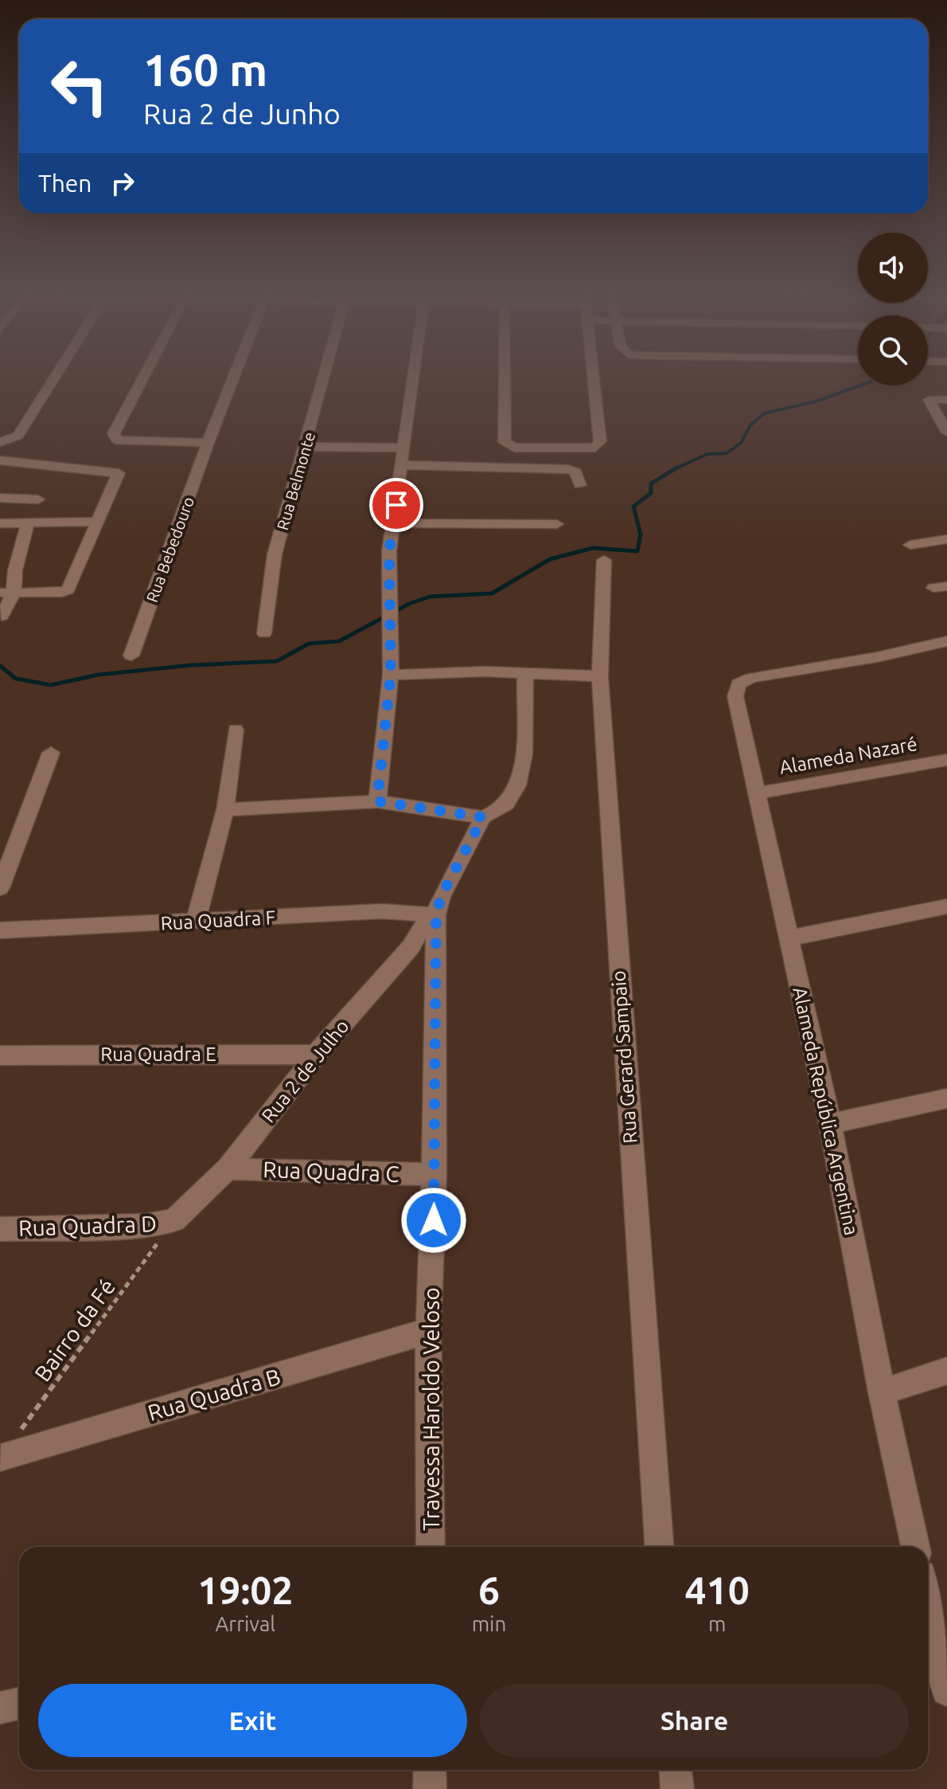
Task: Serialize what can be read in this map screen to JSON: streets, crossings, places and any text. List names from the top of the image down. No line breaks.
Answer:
{"streets":{"street":["Rua Belmonte","Rua Bebedouro","Alameda Nazaré","Rua Quadra F","Rua Quadra E","Rua Gerard Sampaio","Rua 2 de Julho","Alameda República Argentina","Rua Quadra C","Rua Quadra D","Rua Quadra B","Travessa Haroldo Veloso"],"path":["Bairro da Fé"]},"crossings":[["Alameda Nazaré","Alameda República Argentina"],["Rua Quadra F","Rua 2 de Julho"],["Rua Quadra F","Travessa Haroldo Veloso"],["Rua Quadra E","Rua 2 de Julho"],["Rua 2 de Julho","Rua Quadra C"],["Rua 2 de Julho","Rua Quadra D"],["Rua 2 de Julho","Bairro da Fé"],["Rua 2 de Julho","Travessa Haroldo Veloso"],["Rua Quadra C","Travessa Haroldo Veloso"],["Rua Quadra D","Bairro da Fé"],["Bairro da Fé","Rua Quadra B"],["Rua Quadra B","Travessa Haroldo Veloso"]],"page":{"turn":["160 m","Rua 2 de Junho"],"then":"Then","eta":["19:02","Arrival","6","min","410","m"],"buttons":["Exit","Share"]}}
